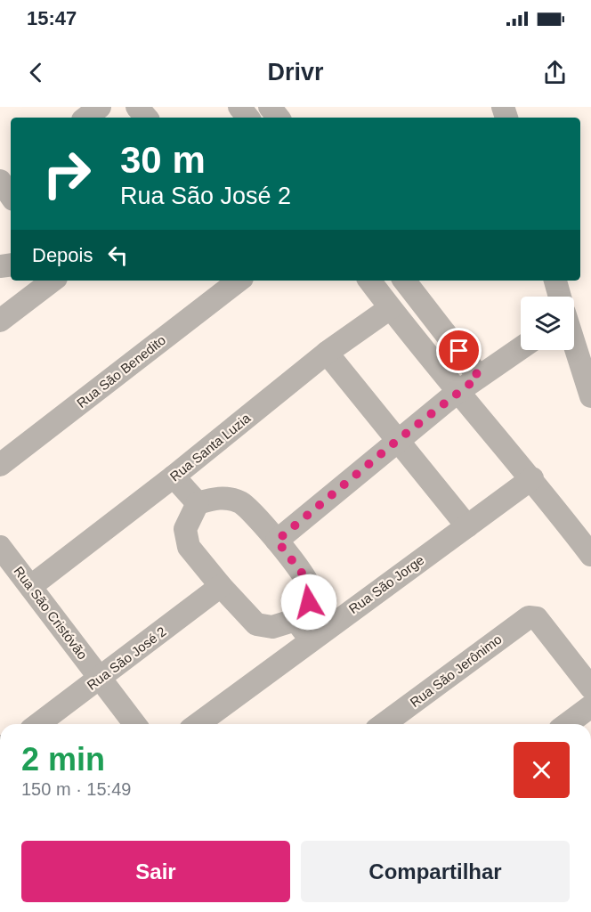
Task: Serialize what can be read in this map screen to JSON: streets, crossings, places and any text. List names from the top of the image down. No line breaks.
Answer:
{"streets":{"street":["Rua São Benedito","Rua Santa Luzia","Rua São Jorge","Rua São Cristóvão","Rua São José 2","Rua São Jerônimo"]},"crossings":[["Rua Santa Luzia","Rua São Cristóvão"],["Rua São Cristóvão","Rua São José 2"]],"page":{"status":"15:47","header":"Drivr","turn":["30 m","Rua São José 2"],"then":"Depois","heading":["2 min","150 m · 15:49"],"buttons":["Sair","Compartilhar"]}}
